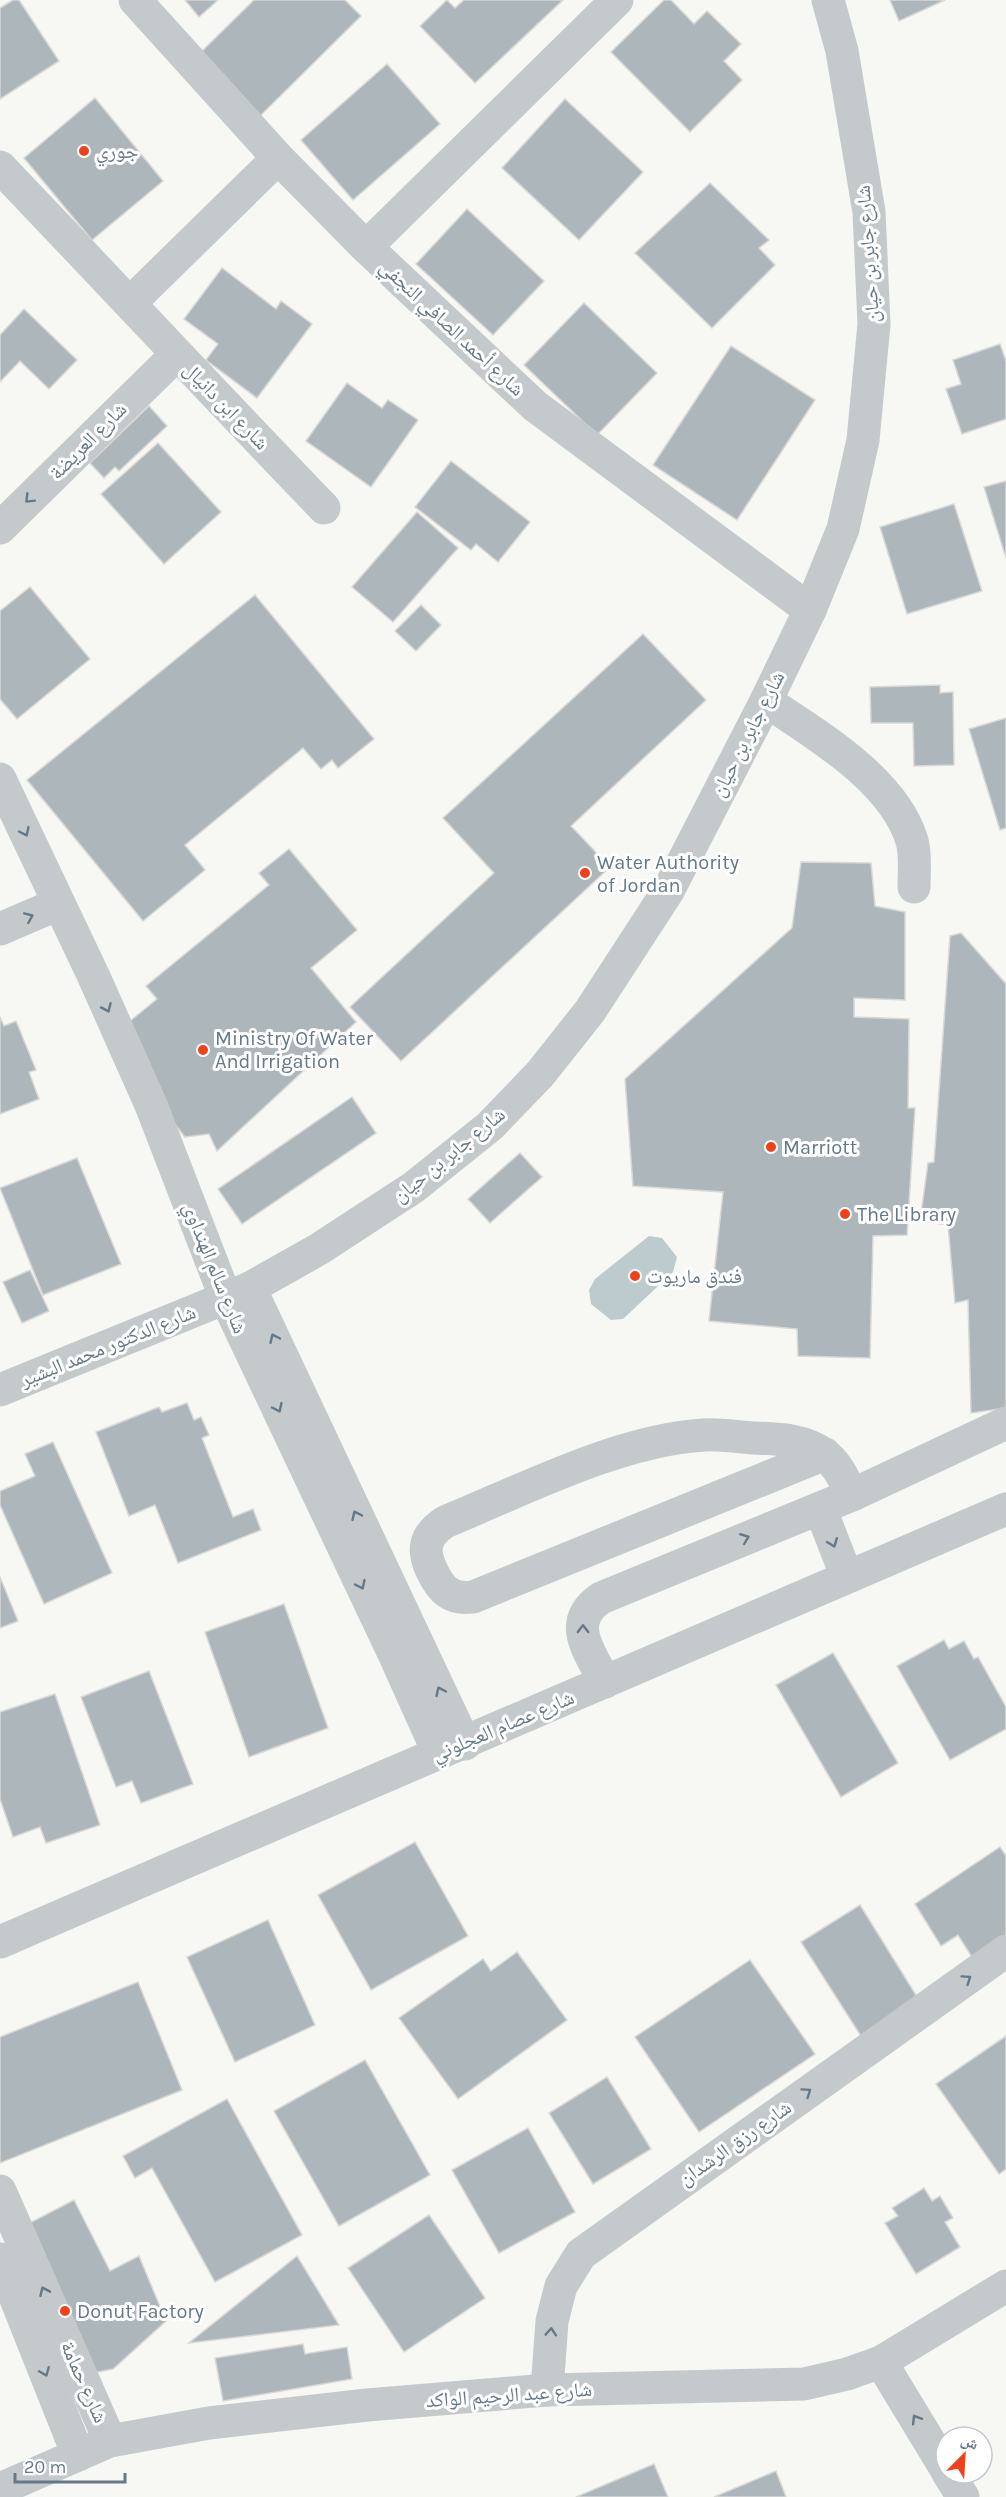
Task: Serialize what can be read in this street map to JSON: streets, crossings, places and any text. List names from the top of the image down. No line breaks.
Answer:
{"streets":{"street":["شارع جابر بن حيان","شارع أحمد الصافي النجفي","شارع ابن دانيال","شارع العريضة","شارع سالم الهنداوي","شارع الدكتور محمد البشير","شارع عصام العجلوني","شارع رزق الرشدان","شارع حمامة","شارع عبد الرحيم الواكد"]},"crossings":[["شارع جابر بن حيان","شارع أحمد الصافي النجفي"],["شارع جابر بن حيان","شارع سالم الهنداوي"],["شارع جابر بن حيان","شارع الدكتور محمد البشير"],["شارع ابن دانيال","شارع العريضة"],["شارع سالم الهنداوي","شارع الدكتور محمد البشير"],["شارع سالم الهنداوي","شارع عصام العجلوني"],["شارع رزق الرشدان","شارع عبد الرحيم الواكد"],["شارع حمامة","شارع عبد الرحيم الواكد"]],"one_way":["شارع العريضة","شارع سالم الهنداوي","شارع رزق الرشدان"],"places":["جوري","Water Authority of Jordan","Ministry Of Water And Irrigation","Marriott","The Library","فندق ماريوت","Donut Factory"],"scale_bar":"20 m","north":"top right"}
